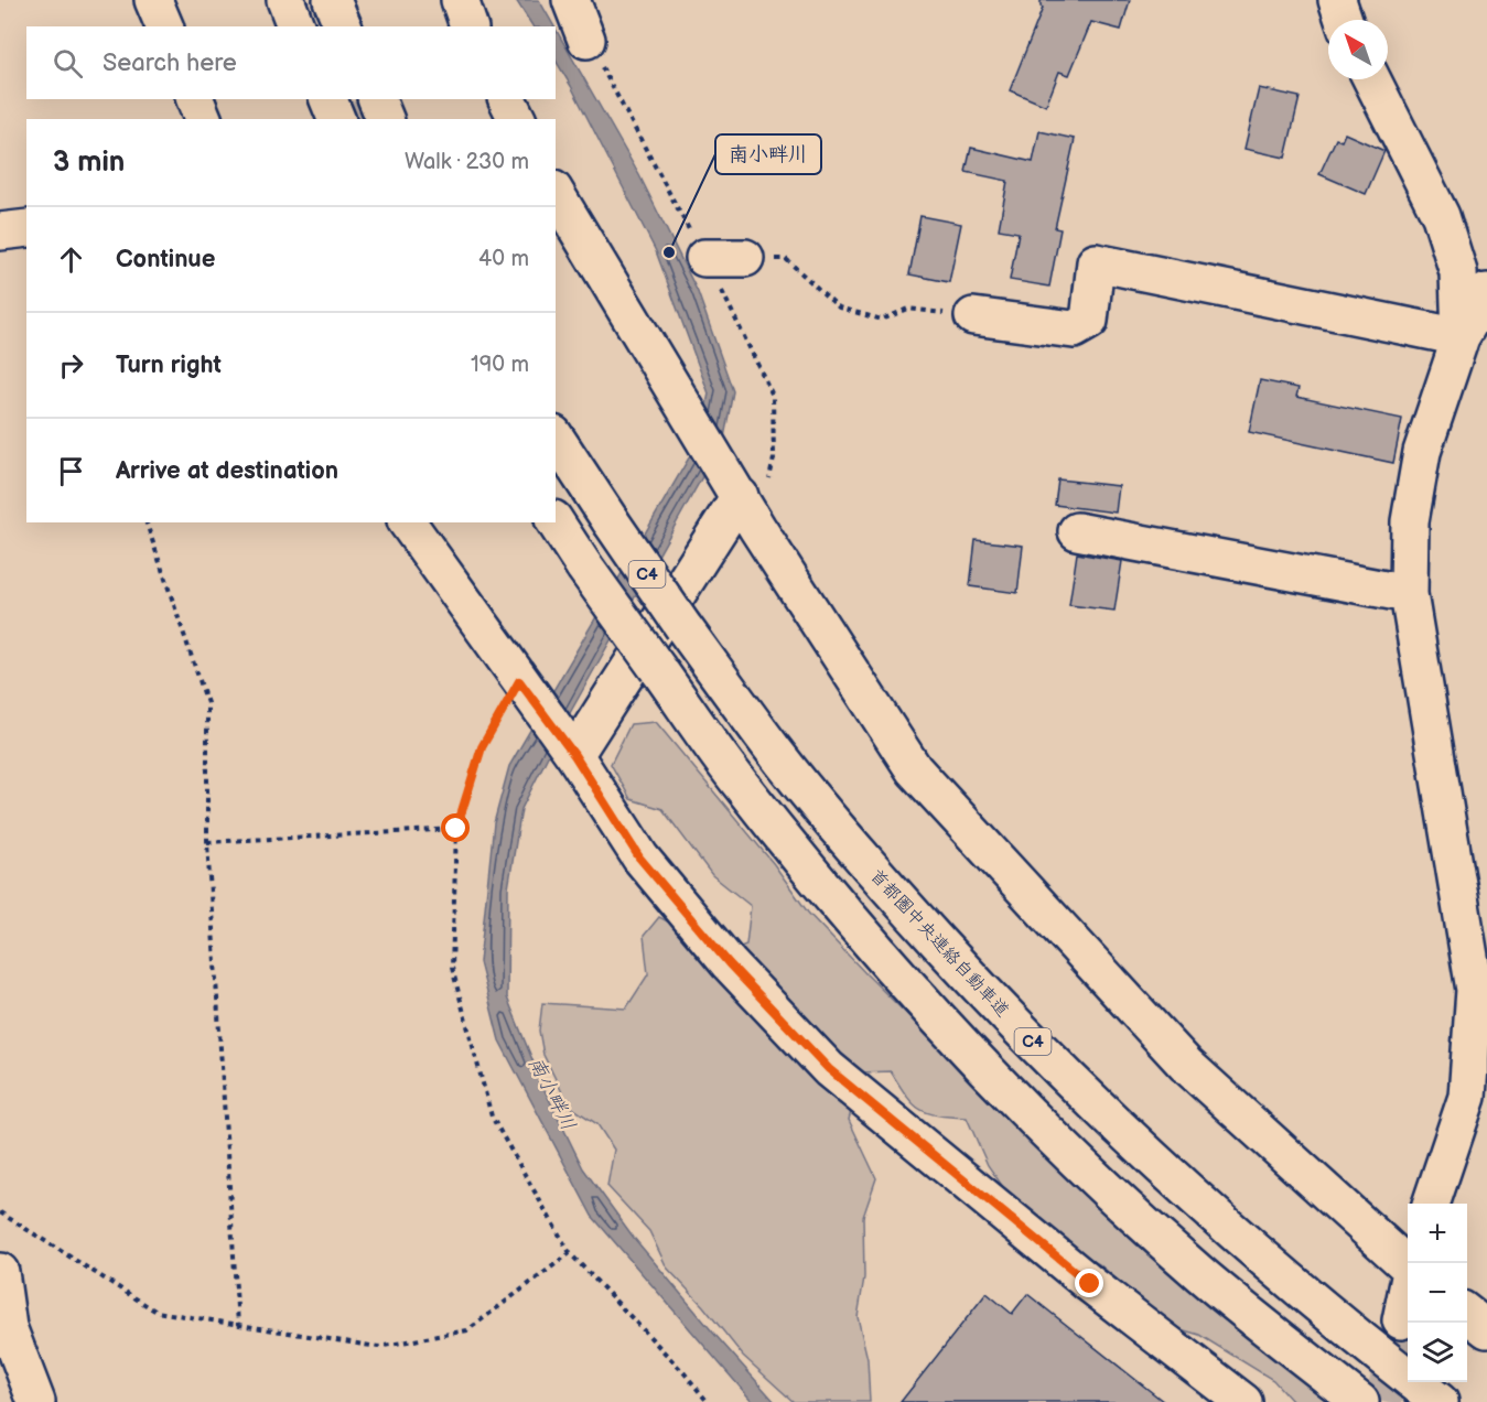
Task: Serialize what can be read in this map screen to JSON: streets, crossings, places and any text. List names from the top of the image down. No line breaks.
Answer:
{"streets":{"main road":["C4","首都圏中央連絡自動車道"]},"water":["南小畔川"],"places":["南小畔川"],"north":"top left","page":{"search":"Search here","heading":["3 min","Walk · 230 m"],"list":[["Continue","40 m"],["Turn right","190 m"],"Arrive at destination"],"map_buttons":["+","−"]}}
